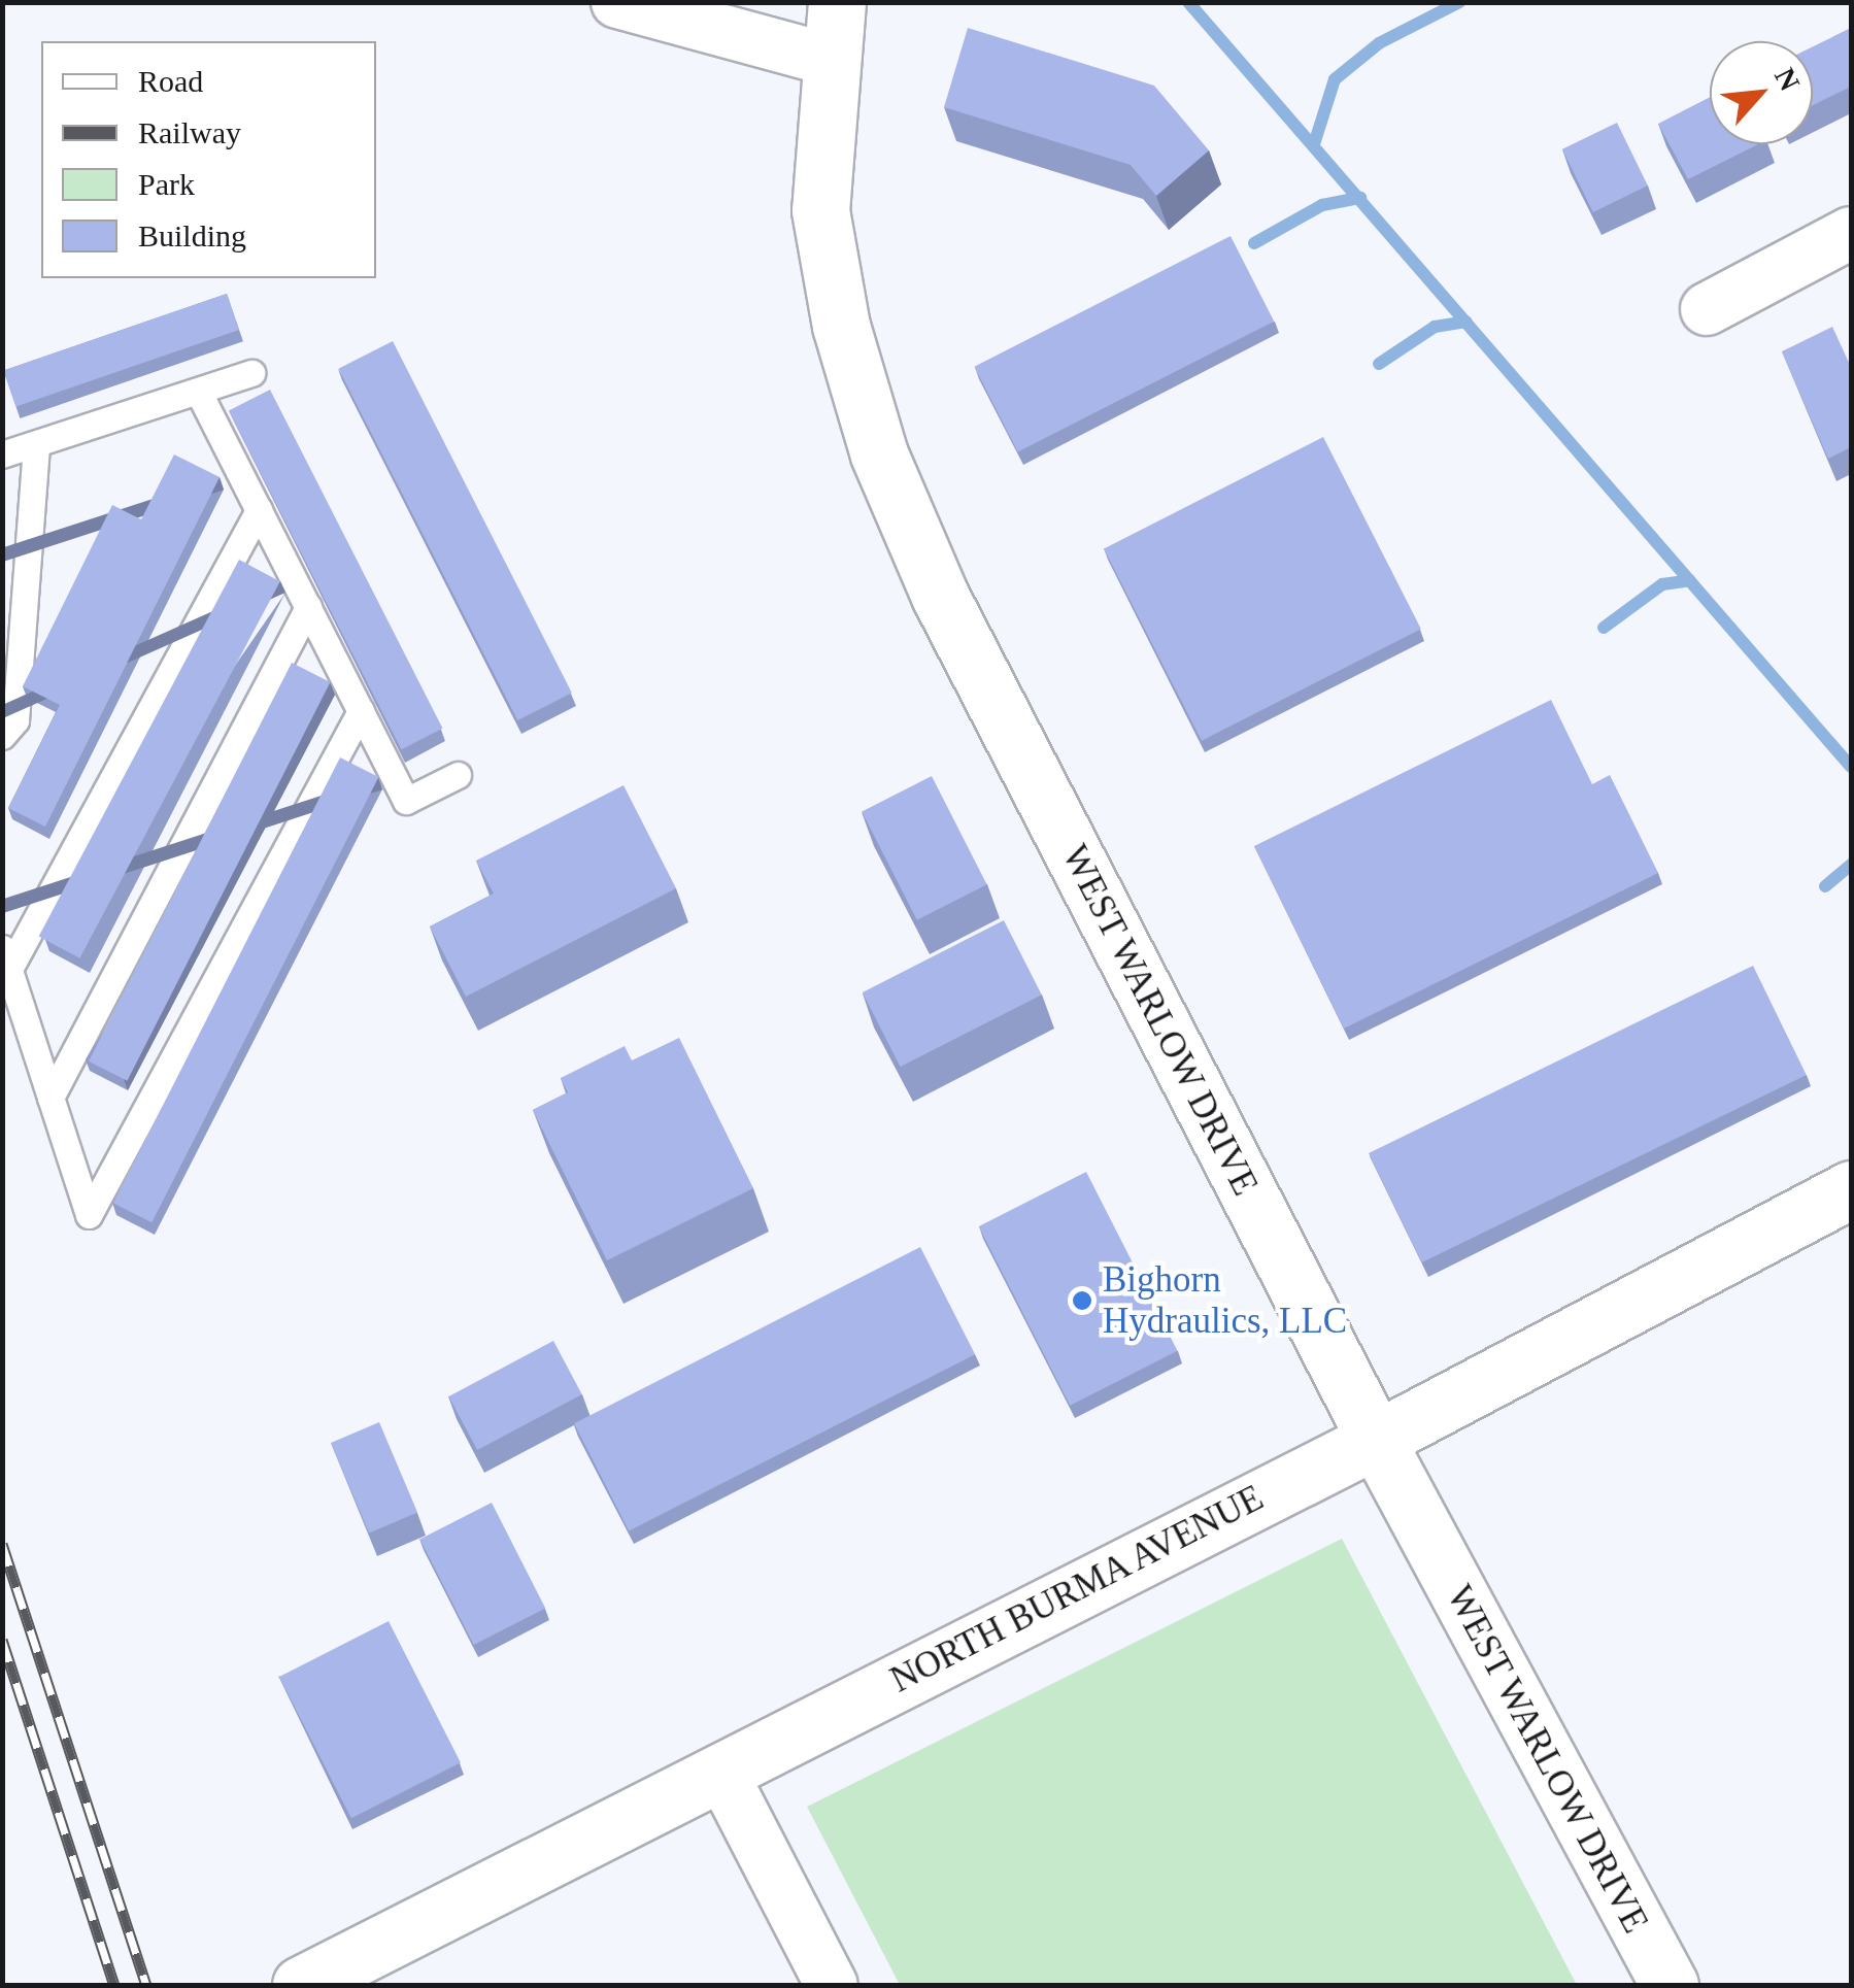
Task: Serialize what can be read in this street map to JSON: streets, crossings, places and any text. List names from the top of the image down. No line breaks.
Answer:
{"streets":{"street":["WEST WARLOW DRIVE","NORTH BURMA AVENUE"]},"crossings":[["WEST WARLOW DRIVE","NORTH BURMA AVENUE"]],"places":["Bighorn Hydraulics, LLC"],"legend":["Road","Railway","Park","Building"],"north":"top right"}
